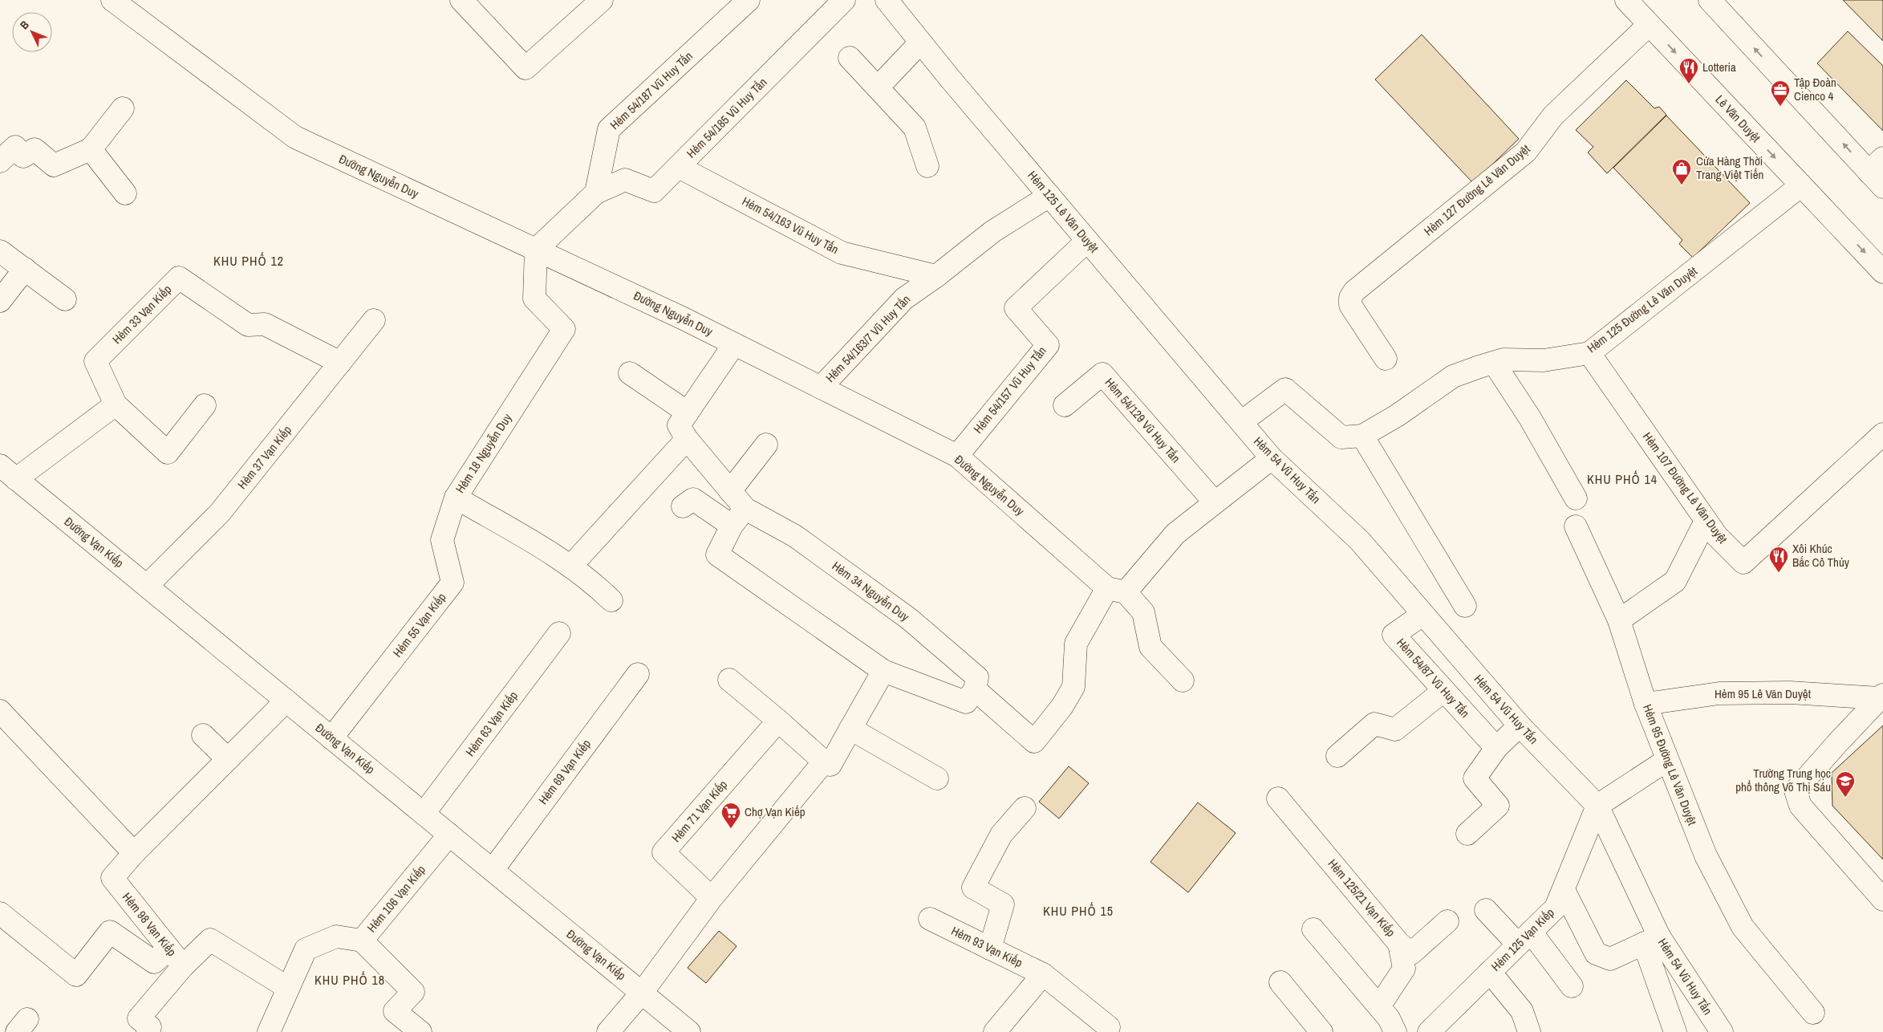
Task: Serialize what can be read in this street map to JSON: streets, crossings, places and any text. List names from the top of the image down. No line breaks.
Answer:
{"streets":{"street":["Hẻm 54/187 Vũ Huy Tấn","Hẻm 54/185 Vũ Huy Tấn","Lê Văn Duyệt","Đường Nguyễn Duy","Hẻm 127 Đường Lê Văn Duyệt","Hẻm 125 Lê Văn Duyệt","Hẻm 54/163 Vũ Huy Tấn","Hẻm 125 Đường Lê Văn Duyệt","Hẻm 33 Vạn Kiếp","Hẻm 54/163/7 Vũ Huy Tấn","Hẻm 54/157 Vũ Huy Tấn","Hẻm 54/129 Vũ Huy Tấn","Hẻm 18 Nguyễn Duy","Hẻm 37 Vạn Kiếp","Hẻm 54 Vũ Huy Tấn","Hẻm 107 Đường Lê Văn Duyệt","Đường Vạn Kiếp","Hẻm 34 Nguyễn Duy","Hẻm 55 Vạn Kiếp","Hẻm 54/87 Vũ Huy Tấn","Hẻm 95 Lê Văn Duyệt","Hẻm 63 Vạn Kiếp","Hẻm 95 Đường Lê Văn Duyệt","Hẻm 69 Vạn Kiếp","Hẻm 71 Vạn Kiếp","Hẻm 125/21 Vạn Kiếp","Hẻm 106 Vạn Kiếp","Hẻm 98 Vạn Kiếp","Hẻm 125 Vạn Kiếp","Hẻm 93 Vạn Kiếp"]},"crossings":[["Hẻm 54/187 Vũ Huy Tấn","Hẻm 54/185 Vũ Huy Tấn"],["Hẻm 54/185 Vũ Huy Tấn","Hẻm 54/163 Vũ Huy Tấn"],["Lê Văn Duyệt","Hẻm 127 Đường Lê Văn Duyệt"],["Lê Văn Duyệt","Hẻm 125 Đường Lê Văn Duyệt"],["Đường Nguyễn Duy","Hẻm 54/163/7 Vũ Huy Tấn"],["Đường Nguyễn Duy","Hẻm 54/157 Vũ Huy Tấn"],["Đường Nguyễn Duy","Hẻm 18 Nguyễn Duy"],["Đường Nguyễn Duy","Hẻm 34 Nguyễn Duy"],["Hẻm 125 Lê Văn Duyệt","Hẻm 125 Đường Lê Văn Duyệt"],["Hẻm 125 Lê Văn Duyệt","Hẻm 54/157 Vũ Huy Tấn"],["Hẻm 125 Lê Văn Duyệt","Hẻm 54 Vũ Huy Tấn"],["Hẻm 54/163 Vũ Huy Tấn","Hẻm 54/163/7 Vũ Huy Tấn"],["Hẻm 125 Đường Lê Văn Duyệt","Hẻm 54 Vũ Huy Tấn"],["Hẻm 125 Đường Lê Văn Duyệt","Hẻm 107 Đường Lê Văn Duyệt"],["Hẻm 33 Vạn Kiếp","Hẻm 37 Vạn Kiếp"],["Hẻm 18 Nguyễn Duy","Hẻm 55 Vạn Kiếp"],["Hẻm 37 Vạn Kiếp","Đường Vạn Kiếp"],["Hẻm 54 Vũ Huy Tấn","Hẻm 54/87 Vũ Huy Tấn"],["Hẻm 54 Vũ Huy Tấn","Hẻm 125 Vạn Kiếp"],["Đường Vạn Kiếp","Hẻm 55 Vạn Kiếp"],["Đường Vạn Kiếp","Hẻm 63 Vạn Kiếp"],["Đường Vạn Kiếp","Hẻm 69 Vạn Kiếp"],["Đường Vạn Kiếp","Hẻm 106 Vạn Kiếp"],["Đường Vạn Kiếp","Hẻm 98 Vạn Kiếp"],["Hẻm 95 Lê Văn Duyệt","Hẻm 95 Đường Lê Văn Duyệt"]],"districts":["KHU PHỐ 12","KHU PHỐ 14","KHU PHỐ 15","KHU PHỐ 18"],"places":{"restaurant":["Lotteria","Xôi Khúc Bắc Cô Thủy"],"office":["Tập Đoàn Cienco 4"],"shop":["Cửa Hàng Thời Trang Việt Tiến"],"school or university":["Trường Trung học phổ thông Võ Thị Sáu"],"supermarket":["Chợ Vạn Kiếp"]},"north":"top left"}
